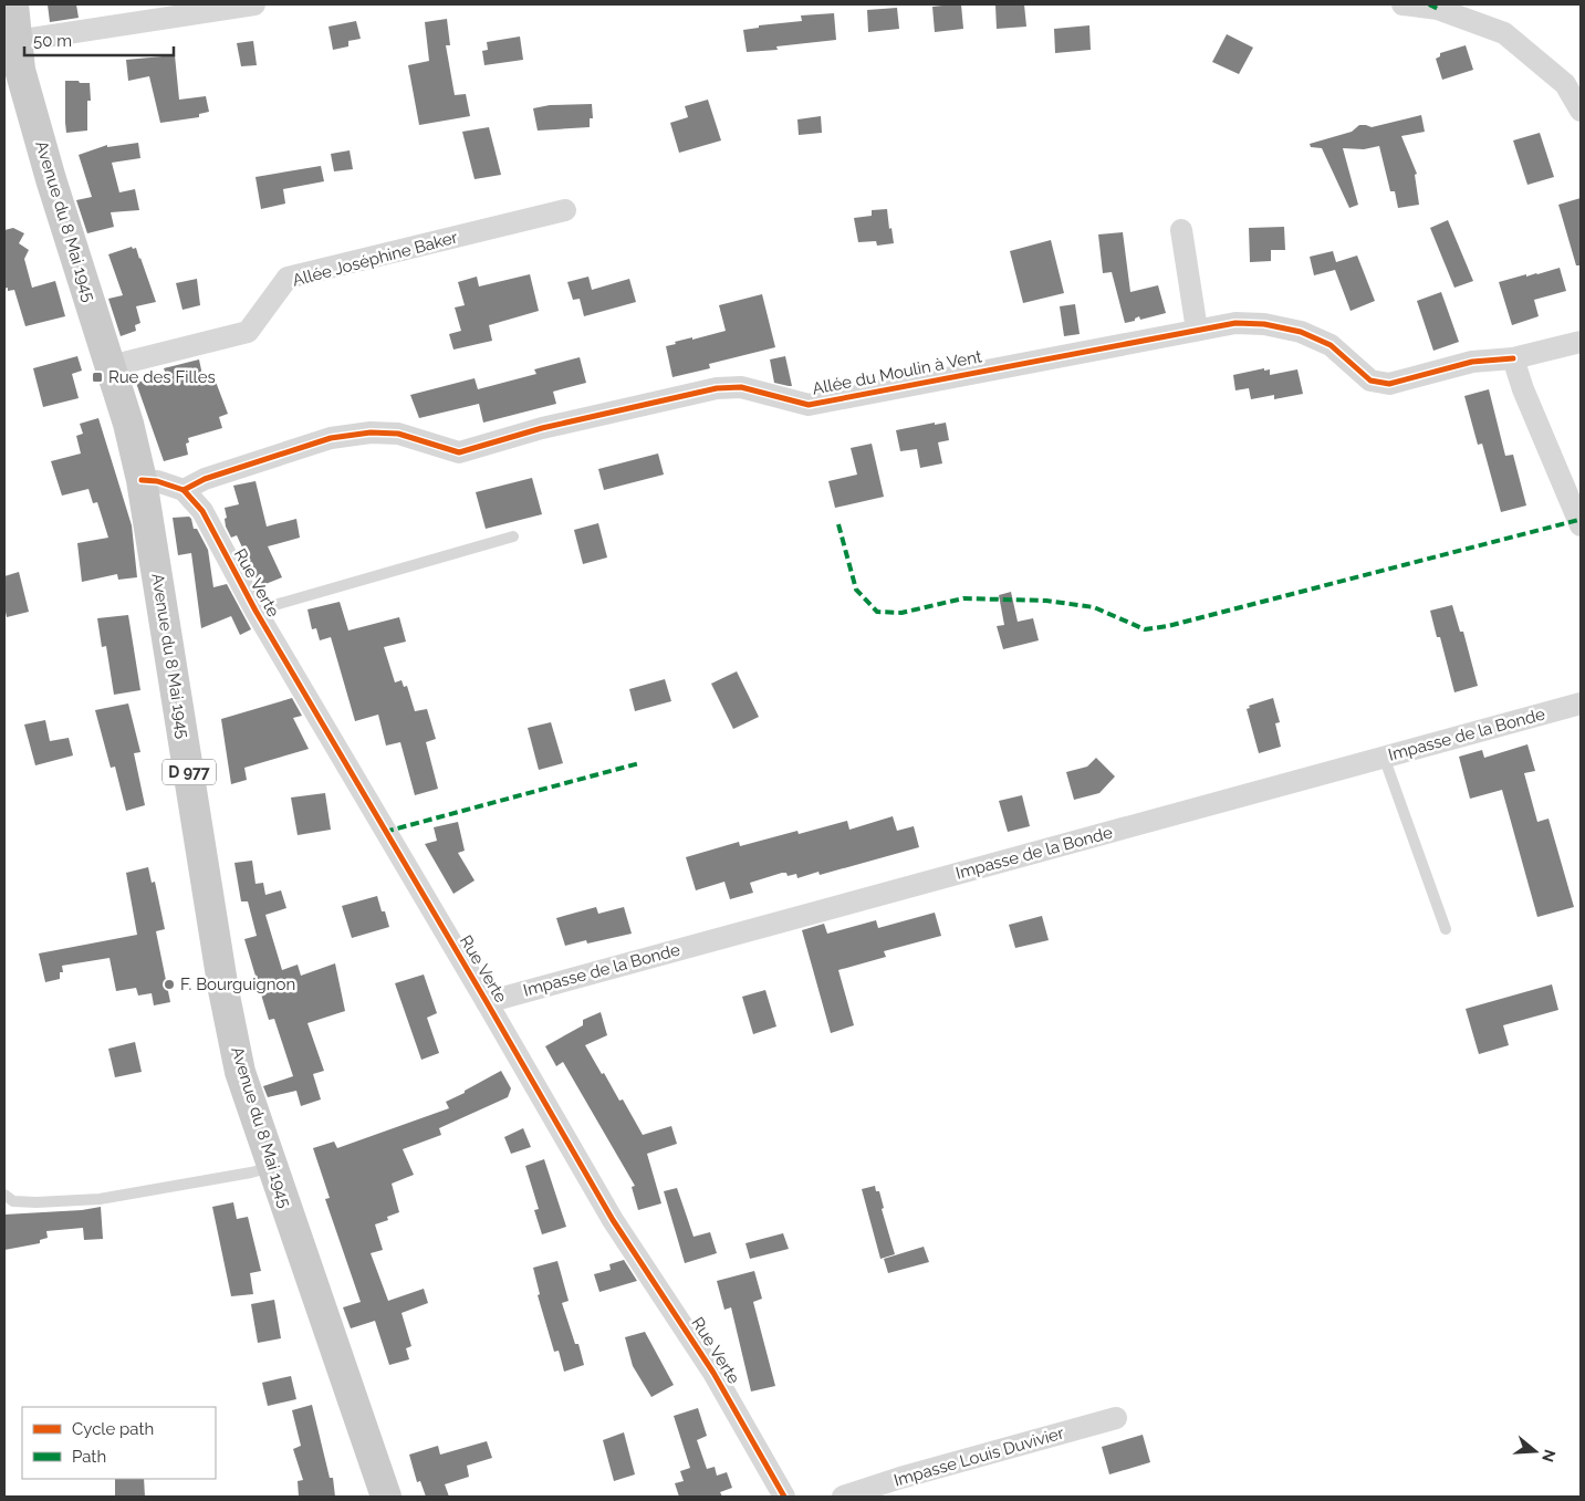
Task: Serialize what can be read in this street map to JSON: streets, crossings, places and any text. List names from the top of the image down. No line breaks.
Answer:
{"streets":{"main road":["Avenue du 8 Mai 1945","D 977"],"street":["Allée Joséphine Baker","Allée du Moulin à Vent","Rue Verte","Impasse de la Bonde","Impasse Louis Duvivier"]},"crossings":[["Avenue du 8 Mai 1945","Allée Joséphine Baker"],["Avenue du 8 Mai 1945","Rue Verte"],["Allée du Moulin à Vent","Rue Verte"],["Rue Verte","Impasse de la Bonde"]],"places":{"transit":["Rue des Filles"],"other":["F. Bourguignon"]},"legend":["Cycle path","Path"],"scale_bar":"50 m","north":"right"}
